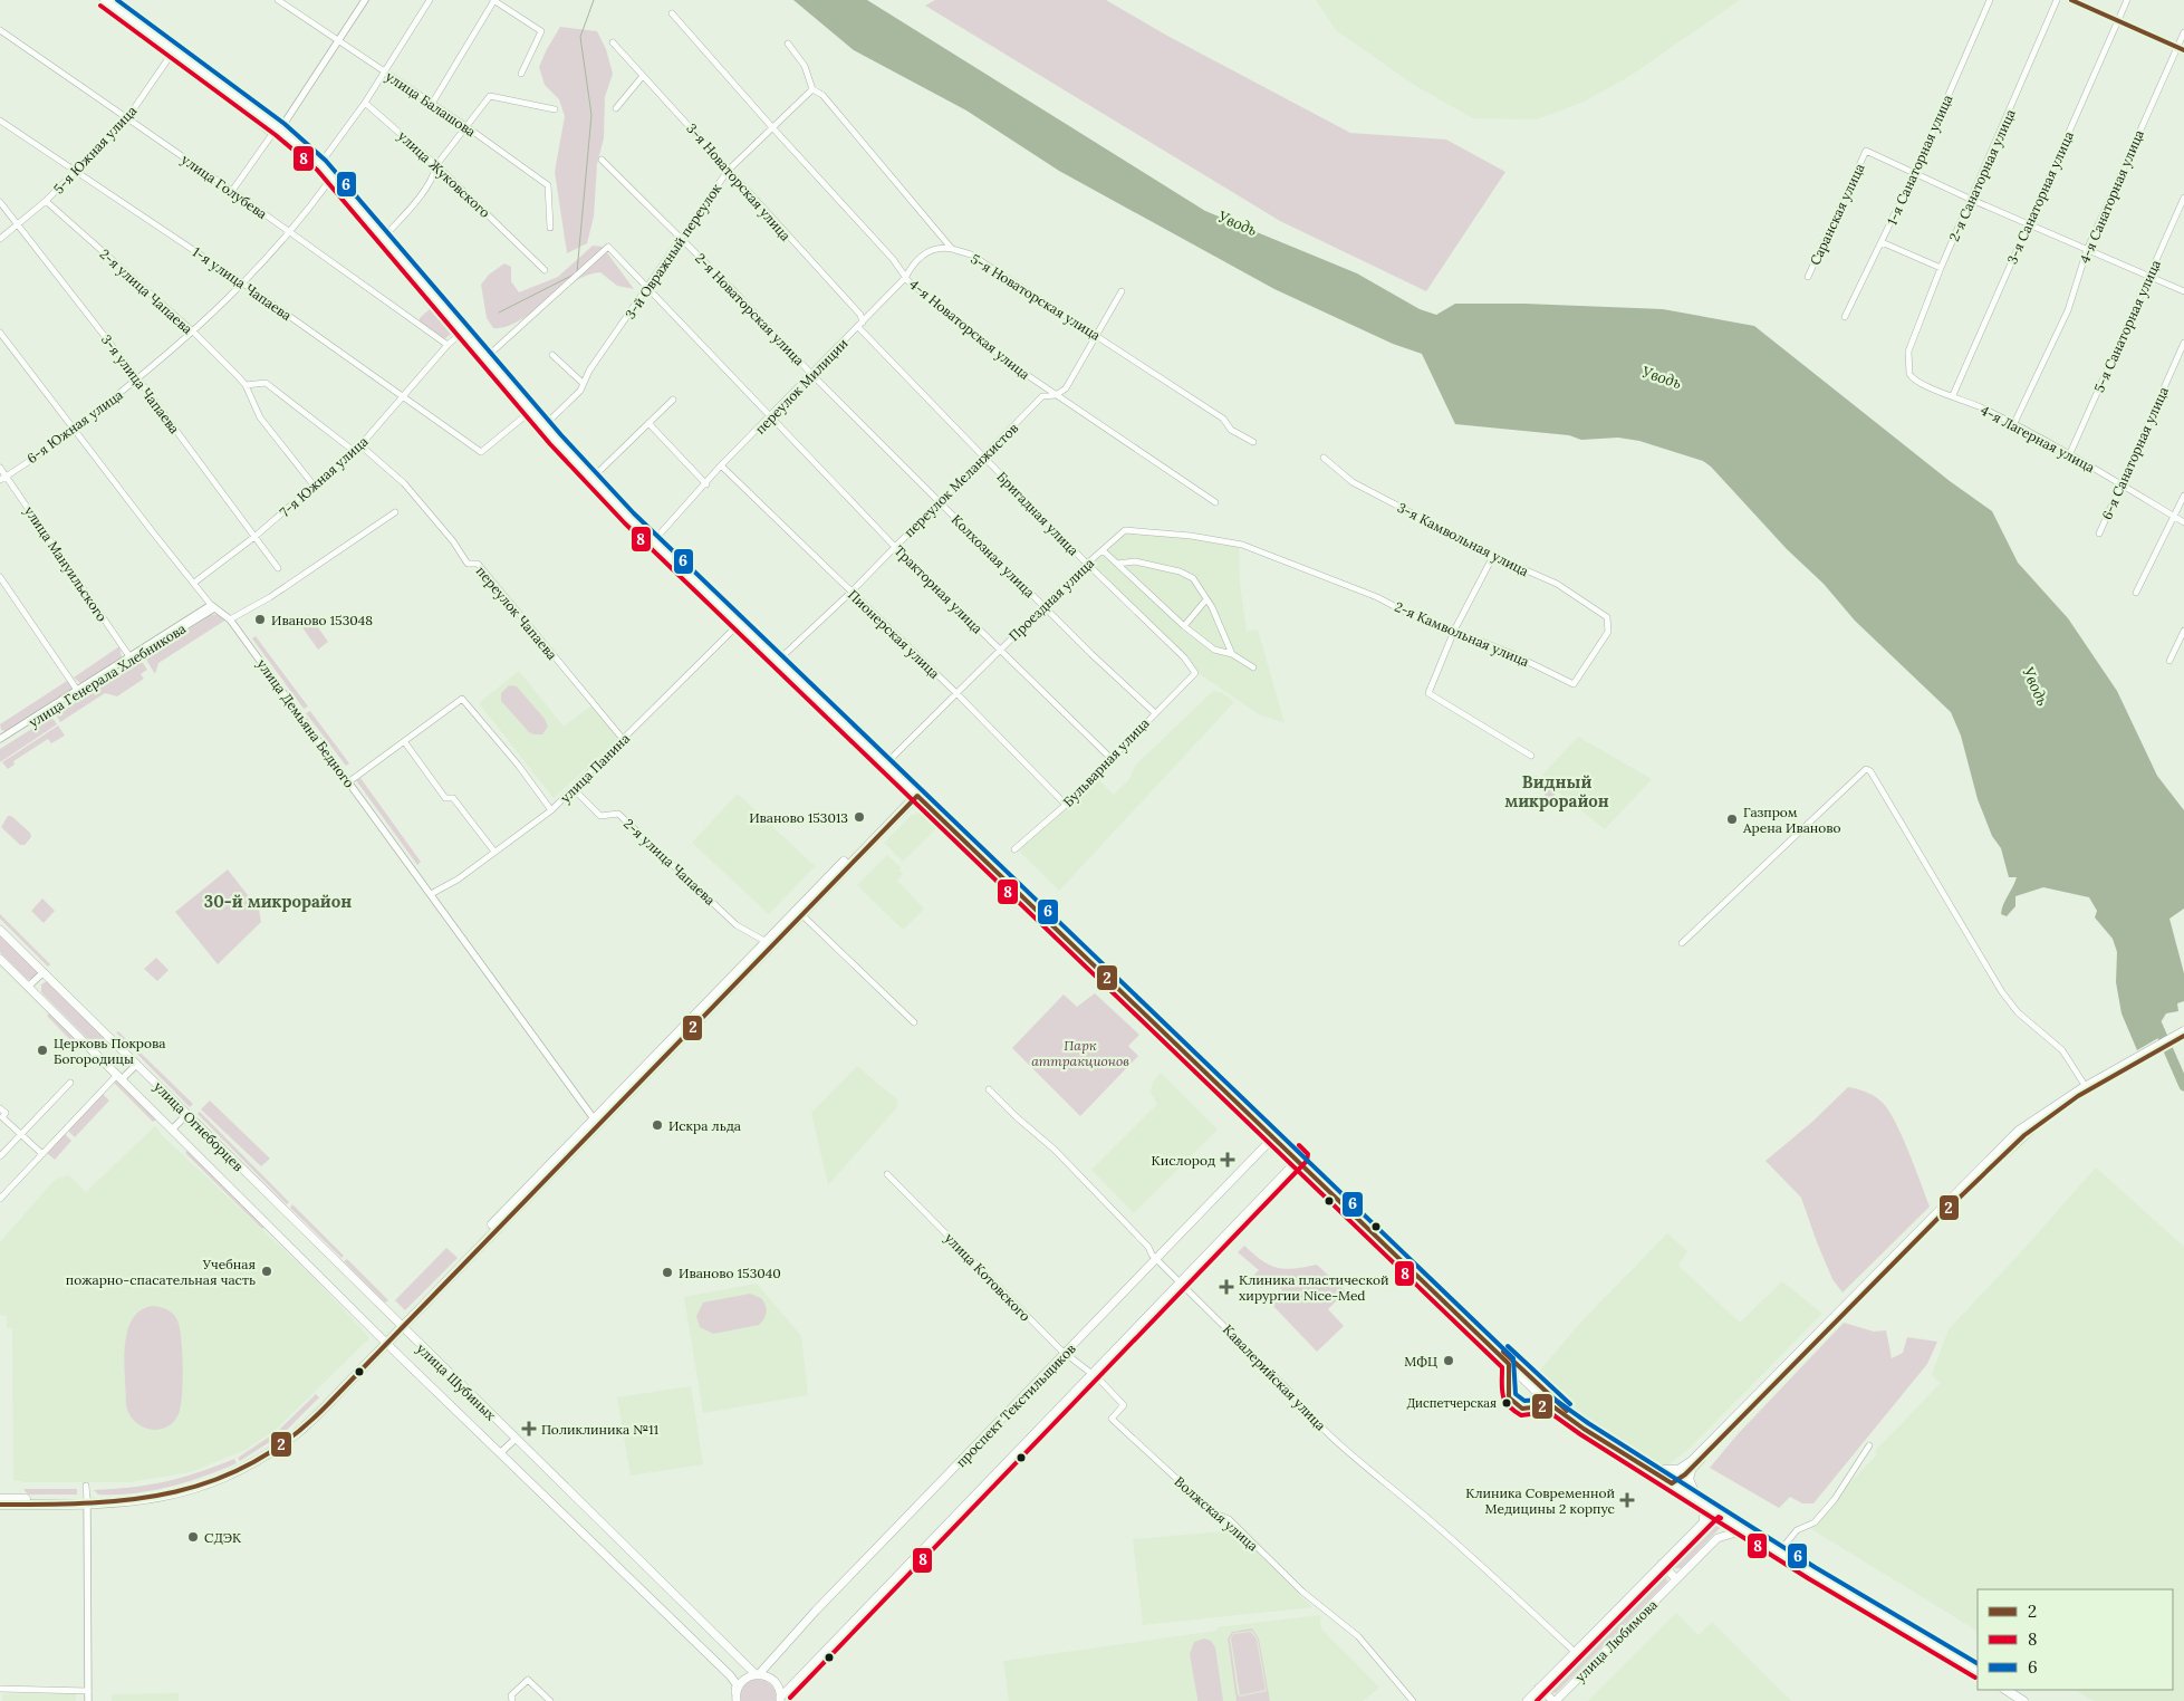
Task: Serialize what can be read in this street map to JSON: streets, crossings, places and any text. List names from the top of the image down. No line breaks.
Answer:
{"streets":{"main road":["улица Огнеборцев","улица Шубиных","проспект Текстильщиков","улица Любимова"],"street":["улица Балашова","5-я Южная улица","1-я Санаторная улица","улица Жуковского","2-я Санаторная улица","3-я Новаторская улица","улица Голубева","4-я Санаторная улица","3-я Санаторная улица","Саранская улица","3-й Овражный переулок","1-я улица Чапаева","2-я улица Чапаева","5-я Новаторская улица","2-я Новаторская улица","5-я Санаторная улица","4-я Новаторская улица","3-я улица Чапаева","переулок Милиции","6-я Южная улица","4-я Лагерная улица","6-я Санаторная улица","7-я Южная улица","переулок Меланжистов","Бригадная улица","3-я Камвольная улица","Колхозная улица","улица Мануильского","Тракторная улица","Проездная улица","переулок Чапаева","Пионерская улица","2-я Камвольная улица","улица Генерала Хлебникова","улица Демьяна Бедного","Бульварная улица","улица Панина","улица Котовского","Кавалерийская улица","Волжская улица"]},"crossings":[["5-я Южная улица","улица Голубева"],["5-я Южная улица","1-я улица Чапаева"],["5-я Южная улица","2-я улица Чапаева"],["5-я Южная улица","3-я улица Чапаева"],["1-я Санаторная улица","Саранская улица"],["2-я Санаторная улица","4-я Лагерная улица"],["3-я Новаторская улица","3-й Овражный переулок"],["3-я Новаторская улица","переулок Милиции"],["3-я Новаторская улица","Бригадная улица"],["улица Голубева","6-я Южная улица"],["улица Голубева","7-я Южная улица"],["4-я Санаторная улица","4-я Лагерная улица"],["3-я Санаторная улица","4-я Лагерная улица"],["3-й Овражный переулок","2-я Новаторская улица"],["3-й Овражный переулок","4-я Новаторская улица"],["3-й Овражный переулок","Тракторная улица"],["1-я улица Чапаева","6-я Южная улица"],["1-я улица Чапаева","7-я Южная улица"],["2-я улица Чапаева","6-я Южная улица"],["2-я улица Чапаева","7-я Южная улица"],["2-я улица Чапаева","улица Панина"],["5-я Новаторская улица","переулок Милиции"],["5-я Новаторская улица","переулок Меланжистов"],["2-я Новаторская улица","переулок Милиции"],["2-я Новаторская улица","Колхозная улица"],["5-я Санаторная улица","4-я Лагерная улица"],["4-я Новаторская улица","переулок Милиции"],["4-я Новаторская улица","переулок Меланжистов"],["3-я улица Чапаева","6-я Южная улица"],["3-я улица Чапаева","7-я Южная улица"],["переулок Милиции","Бригадная улица"],["переулок Милиции","Колхозная улица"],["переулок Милиции","Тракторная улица"],["переулок Милиции","Пионерская улица"],["6-я Южная улица","улица Мануильского"],["6-я Южная улица","улица Демьяна Бедного"],["4-я Лагерная улица","6-я Санаторная улица"],["7-я Южная улица","переулок Чапаева"],["7-я Южная улица","улица Демьяна Бедного"],["переулок Меланжистов","Бригадная улица"],["переулок Меланжистов","Колхозная улица"],["переулок Меланжистов","Тракторная улица"],["переулок Меланжистов","Пионерская улица"],["Бригадная улица","Проездная улица"],["Бригадная улица","Бульварная улица"],["3-я Камвольная улица","2-я Камвольная улица"],["Колхозная улица","Проездная улица"],["Колхозная улица","Бульварная улица"],["улица Мануильского","улица Генерала Хлебникова"],["Тракторная улица","Проездная улица"],["Тракторная улица","Бульварная улица"],["Проездная улица","Пионерская улица"],["Проездная улица","2-я Камвольная улица"],["переулок Чапаева","улица Панина"],["Пионерская улица","Бульварная улица"],["улица Генерала Хлебникова","улица Демьяна Бедного"],["улица Демьяна Бедного","улица Панина"],["улица Огнеборцев","улица Шубиных"],["улица Котовского","проспект Текстильщиков"],["улица Котовского","Волжская улица"],["Кавалерийская улица","проспект Текстильщиков"],["Кавалерийская улица","улица Любимова"],["улица Шубиных","проспект Текстильщиков"]],"districts":["Видный микрорайон","30-й микрорайон"],"water":["Уводь"],"parks":["Парк аттракционов"],"places":{"other":["Иваново 153048","Иваново 153013","Газпром Арена Иваново","Церковь Покрова Богородицы","Искра льда","Учебная пожарно-спасательная часть","Иваново 153040","МФЦ","Диспетчерская","СДЭК"],"health":["Кислород","Клиника пластической хирургии Nice-Med","Поликлиника №11","Клиника Современной Медицины 2 корпус"]},"lines":["transit line 2","transit line 6","transit line 8"],"legend":["2","8","6"]}
